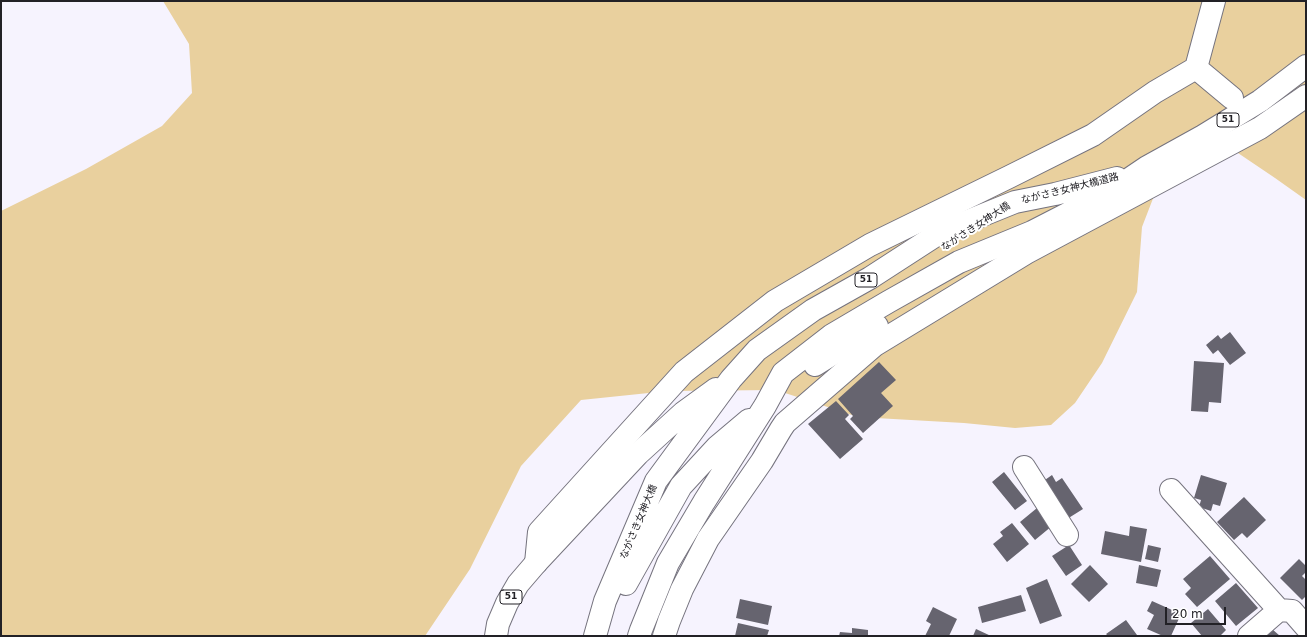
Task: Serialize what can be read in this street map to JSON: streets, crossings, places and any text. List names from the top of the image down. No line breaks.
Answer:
{"streets":{"main road":["51","ながさき女神大橋道路","ながさき女神大橋"]},"crossings":[["51","ながさき女神大橋"],["ながさき女神大橋道路","ながさき女神大橋"]],"scale_bar":"20 m"}
